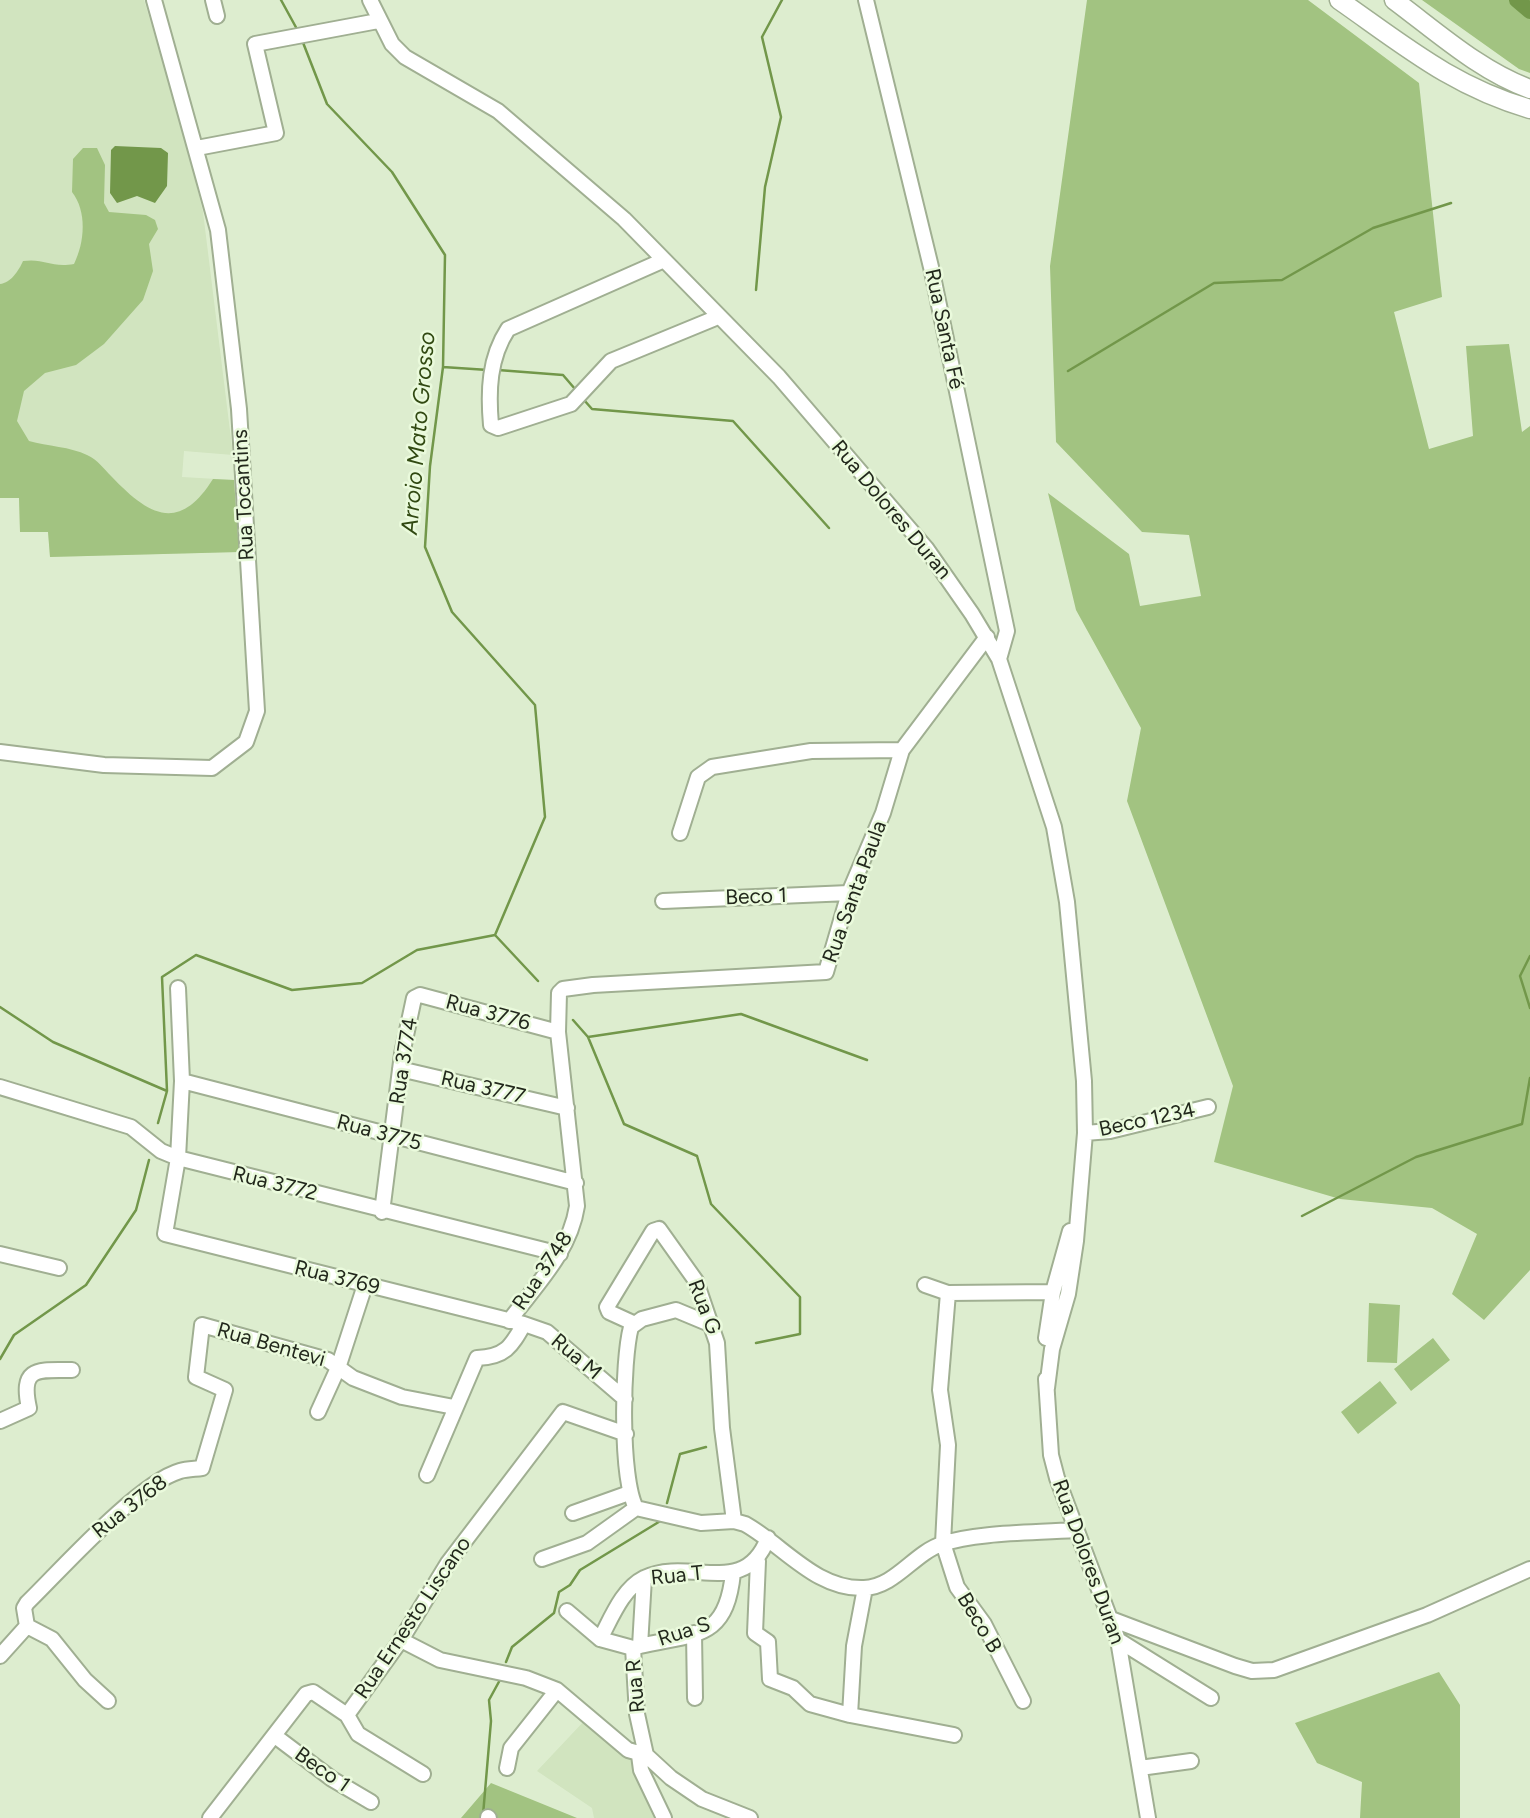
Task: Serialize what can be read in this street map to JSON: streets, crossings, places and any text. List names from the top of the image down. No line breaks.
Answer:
{"streets":{"street":["Rua Santa Fé","Rua Tocantins","Rua Dolores Duran","Rua Santa Paula","Beco 1","Rua 3776","Rua 3774","Rua 3777","Beco 1234","Rua 3775","Rua 3772","Rua 3748","Rua 3769","Rua G","Rua Bentevi","Rua M","Rua 3768","Rua T","Rua Ernesto Liscano","Beco B","Rua S","Rua R"]},"crossings":[["Rua Santa Fé","Rua Dolores Duran"],["Rua Dolores Duran","Rua Santa Paula"],["Rua Dolores Duran","Beco 1234"],["Rua Santa Paula","Beco 1"],["Rua Santa Paula","Rua 3776"],["Rua Santa Paula","Rua 3748"],["Beco 1","Rua Ernesto Liscano"],["Rua 3776","Rua 3774"],["Rua 3774","Rua 3777"],["Rua 3774","Rua 3775"],["Rua 3774","Rua 3772"],["Rua 3777","Rua 3748"],["Rua 3775","Rua 3748"],["Rua 3772","Rua 3748"],["Rua 3772","Rua 3769"],["Rua 3748","Rua 3769"],["Rua 3748","Rua Bentevi"],["Rua 3748","Rua M"],["Rua Bentevi","Rua 3768"],["Rua T","Rua S"],["Rua T","Rua R"],["Rua S","Rua R"]],"water":["Arroio Mato Grosso"]}
